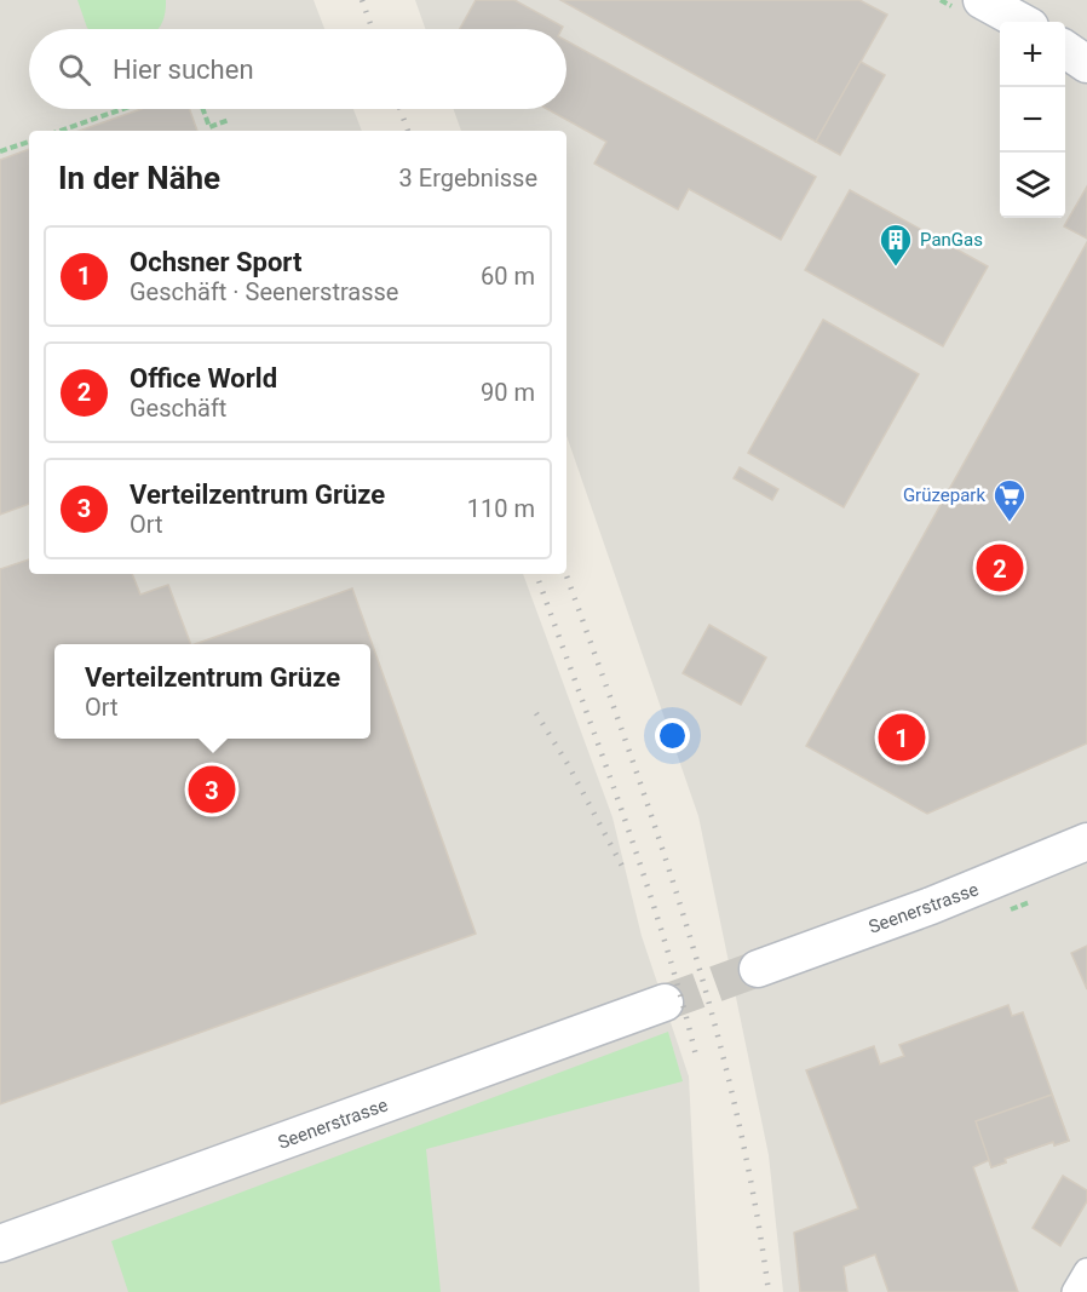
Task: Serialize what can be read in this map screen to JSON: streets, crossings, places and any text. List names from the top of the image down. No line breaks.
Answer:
{"streets":{"main road":["Seenerstrasse"]},"places":{"building":["PanGas"],"supermarket":["Grüzepark"]},"page":{"map_buttons":["+","−"],"search":"Hier suchen","heading":["In der Nähe","3 Ergebnisse"],"list":[{"mark":"1","name":"Ochsner Sport","note":"Geschäft · Seenerstrasse","value":"60 m"},{"mark":"2","name":"Office World","note":"Geschäft","value":"90 m"},{"mark":"3","name":"Verteilzentrum Grüze","note":"Ort","value":"110 m"}],"pins":["2","1","3"],"popup":["Verteilzentrum Grüze","Ort"]}}
